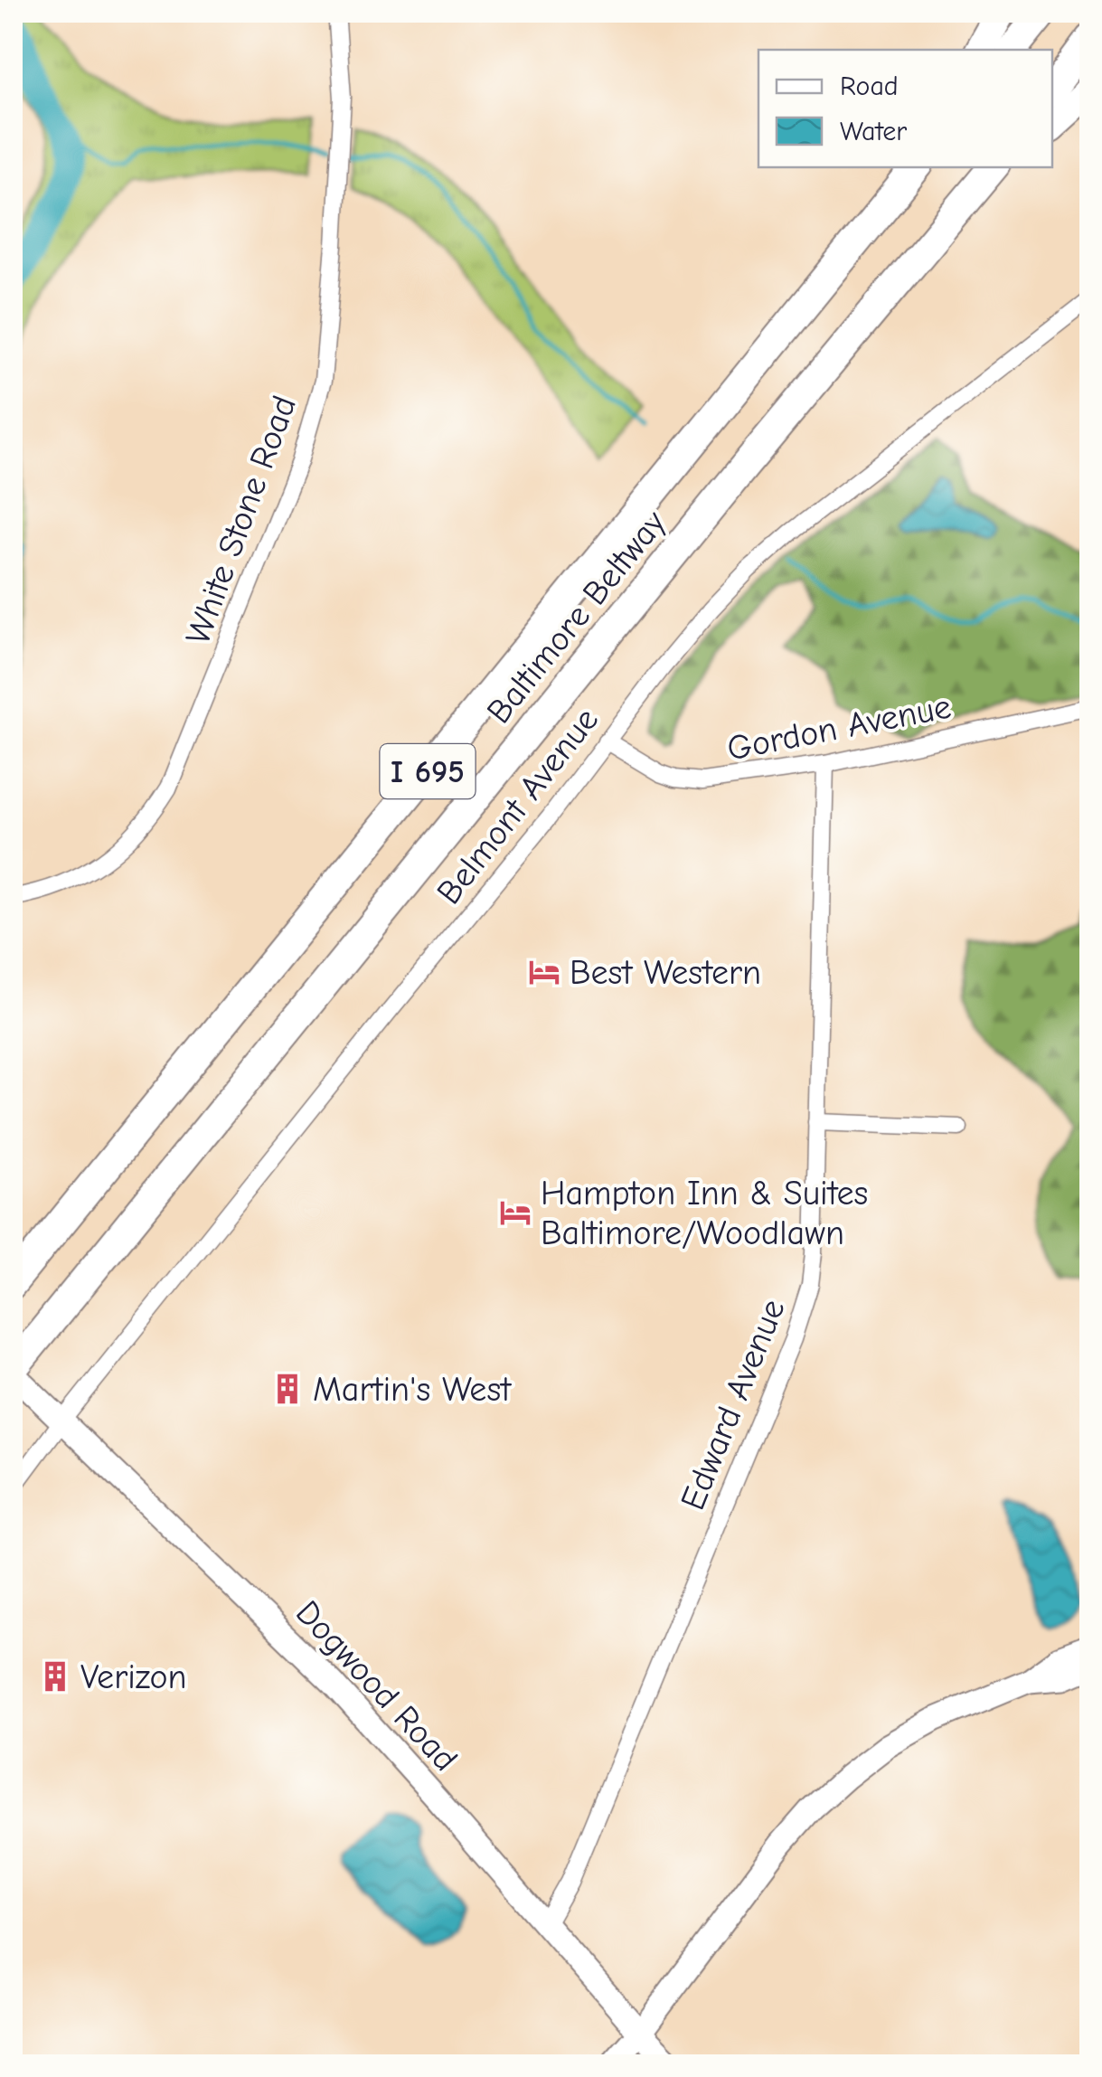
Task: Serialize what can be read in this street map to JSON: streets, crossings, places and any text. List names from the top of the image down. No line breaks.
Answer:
{"streets":{"highway":["Baltimore Beltway","I 695"],"main road":["Dogwood Road"],"street":["White Stone Road","Gordon Avenue","Belmont Avenue","Edward Avenue"]},"crossings":[["Baltimore Beltway","Dogwood Road"],["Gordon Avenue","Belmont Avenue"],["Gordon Avenue","Edward Avenue"],["Belmont Avenue","Dogwood Road"],["Edward Avenue","Dogwood Road"]],"places":{"hotel":["Best Western","Hampton Inn & Suites Baltimore/Woodlawn"],"building":["Martin's West","Verizon"]},"legend":["Road","Water"]}
